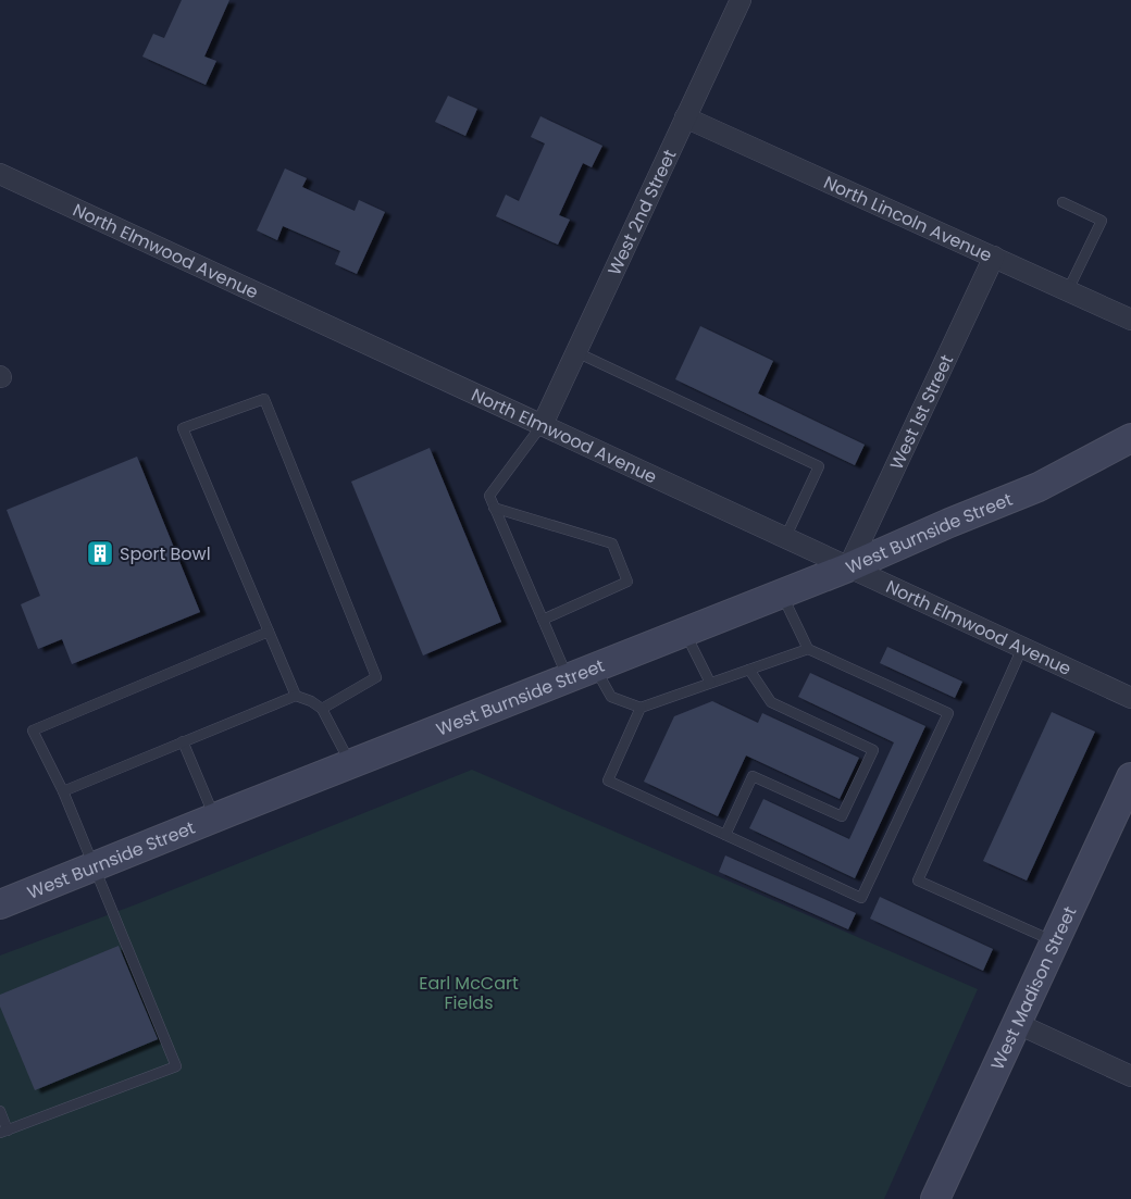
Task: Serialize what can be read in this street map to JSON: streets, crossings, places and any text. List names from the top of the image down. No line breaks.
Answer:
{"streets":{"main road":["West Burnside Street","West Madison Street"],"street":["West 2nd Street","North Lincoln Avenue","North Elmwood Avenue","West 1st Street"]},"crossings":[["West 2nd Street","North Lincoln Avenue"],["West 2nd Street","North Elmwood Avenue"],["North Lincoln Avenue","West 1st Street"],["North Elmwood Avenue","West 1st Street"],["North Elmwood Avenue","West Burnside Street"],["West 1st Street","West Burnside Street"]],"parks":["Earl McCart Fields"],"places":{"building":["Sport Bowl"]}}
